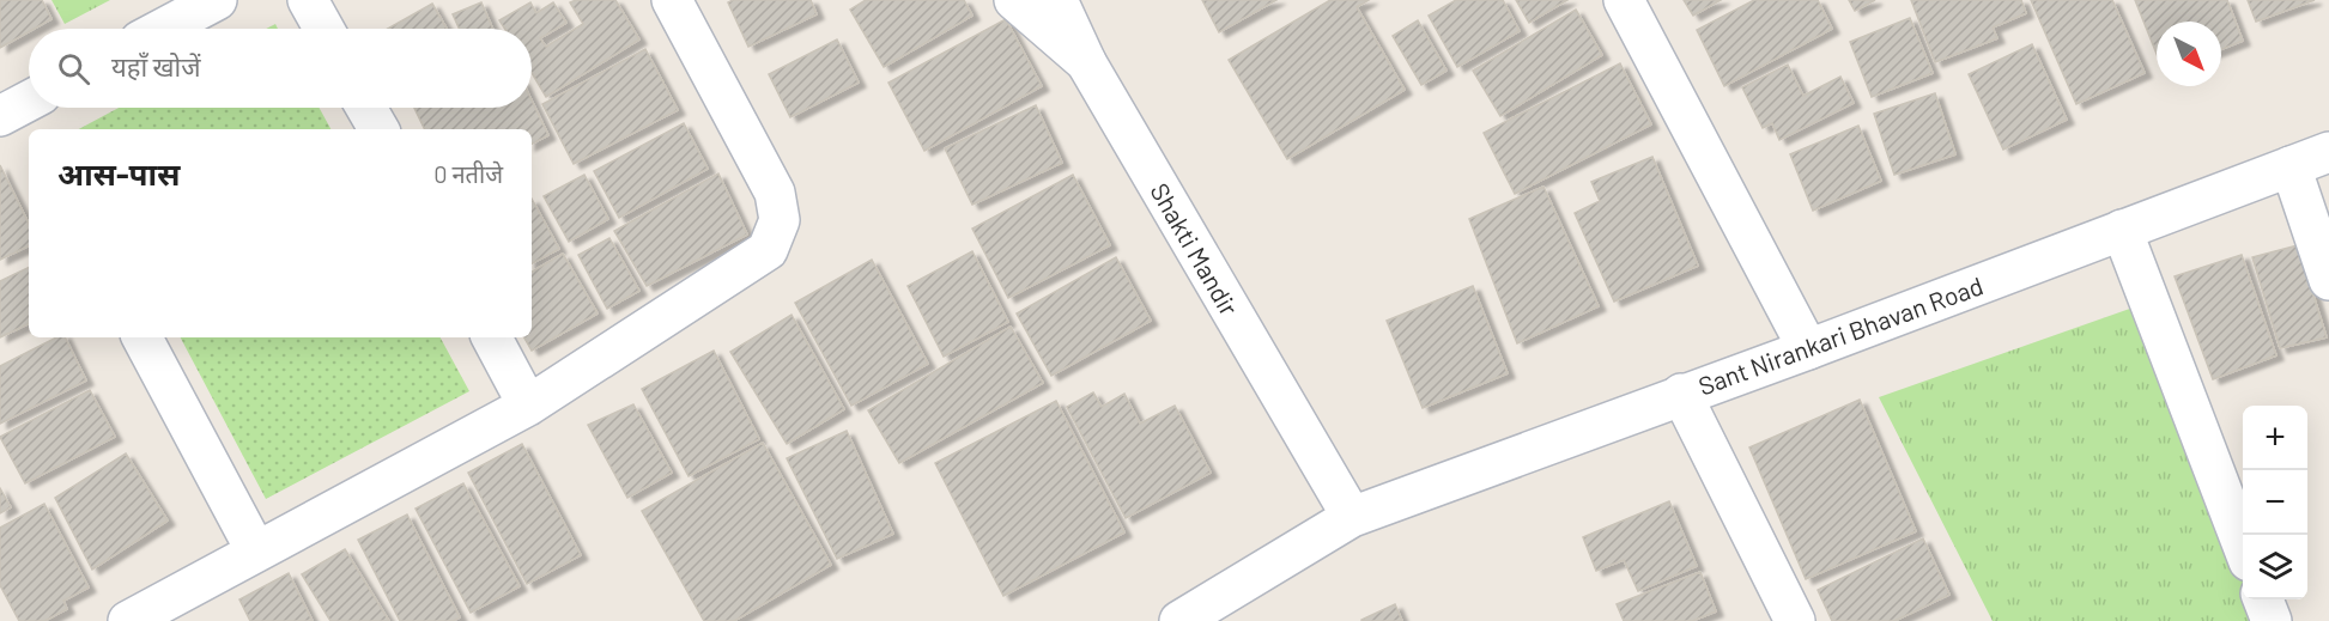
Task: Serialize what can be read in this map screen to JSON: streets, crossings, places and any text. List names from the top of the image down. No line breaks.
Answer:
{"streets":{"street":["Shakti Mandir","Sant Nirankari Bhavan Road"]},"crossings":[["Shakti Mandir","Sant Nirankari Bhavan Road"]],"north":"bottom right","page":{"search":"यहाँ खोजें","heading":["आस-पास","0 नतीजे"],"map_buttons":["+","−"]}}
